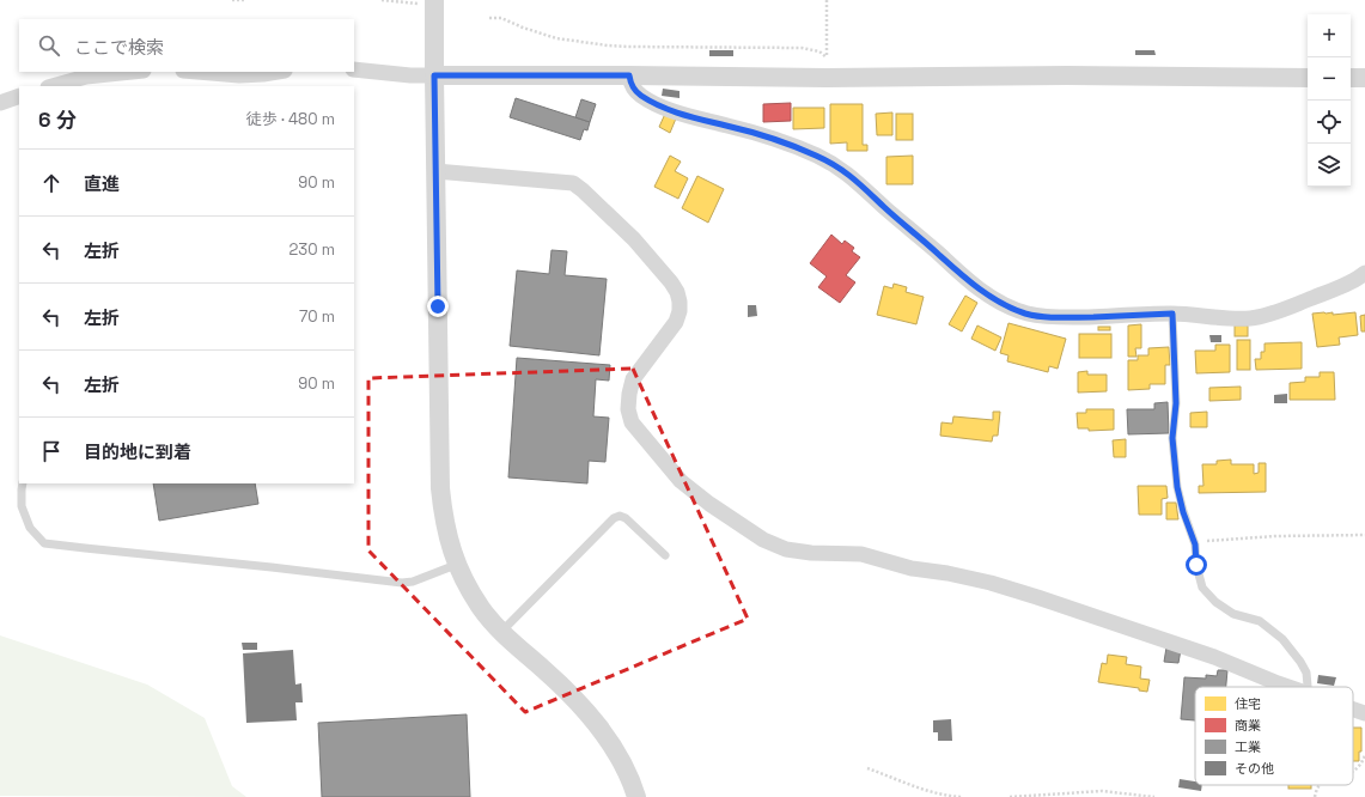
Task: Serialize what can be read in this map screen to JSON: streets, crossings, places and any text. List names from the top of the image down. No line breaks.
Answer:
{"legend":["住宅","商業","工業","その他"],"page":{"map_buttons":["+","−"],"search":"ここで検索","heading":["6 分","徒歩 · 480 m"],"list":[["直進","90 m"],["左折","230 m"],["左折","70 m"],["左折","90 m"],"目的地に到着"]}}
